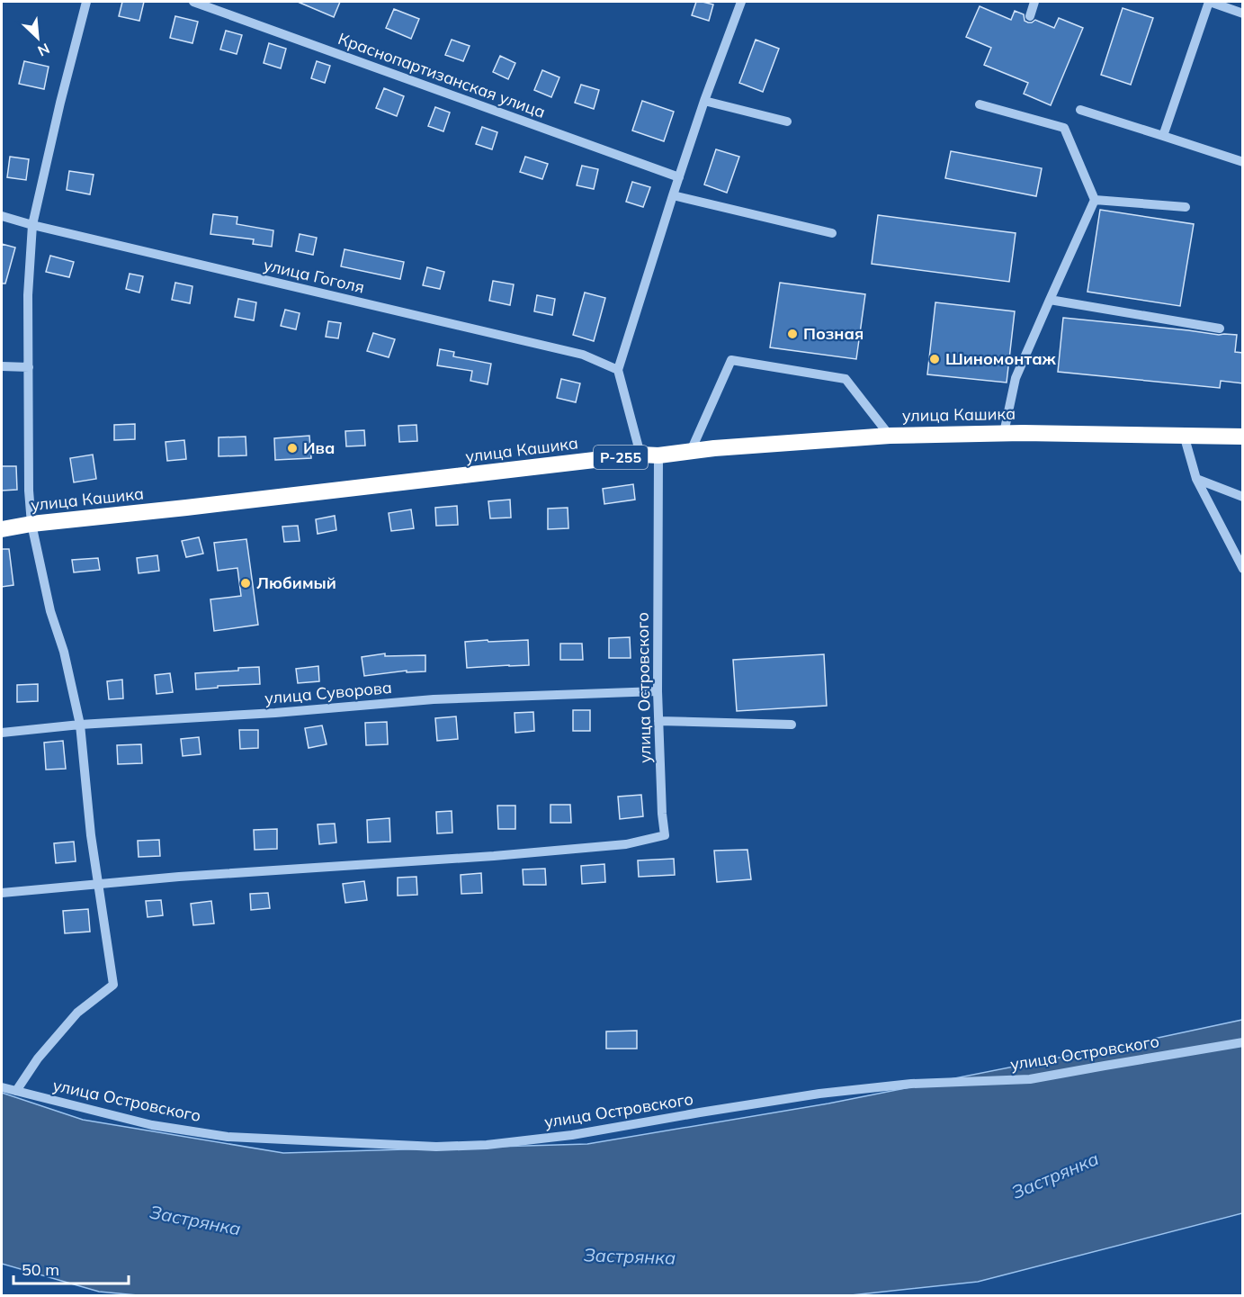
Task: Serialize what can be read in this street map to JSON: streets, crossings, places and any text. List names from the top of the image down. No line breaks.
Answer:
{"streets":{"highway":["улица Кашика","Р-255"],"street":["Краснопартизанская улица","улица Гоголя","улица Островского","улица Суворова"]},"crossings":[["улица Кашика","улица Островского"],["улица Островского","улица Суворова"]],"water":["Застрянка"],"places":["Позная","Шиномонтаж","Ива","Любимый"],"scale_bar":"50 m","north":"bottom right"}
